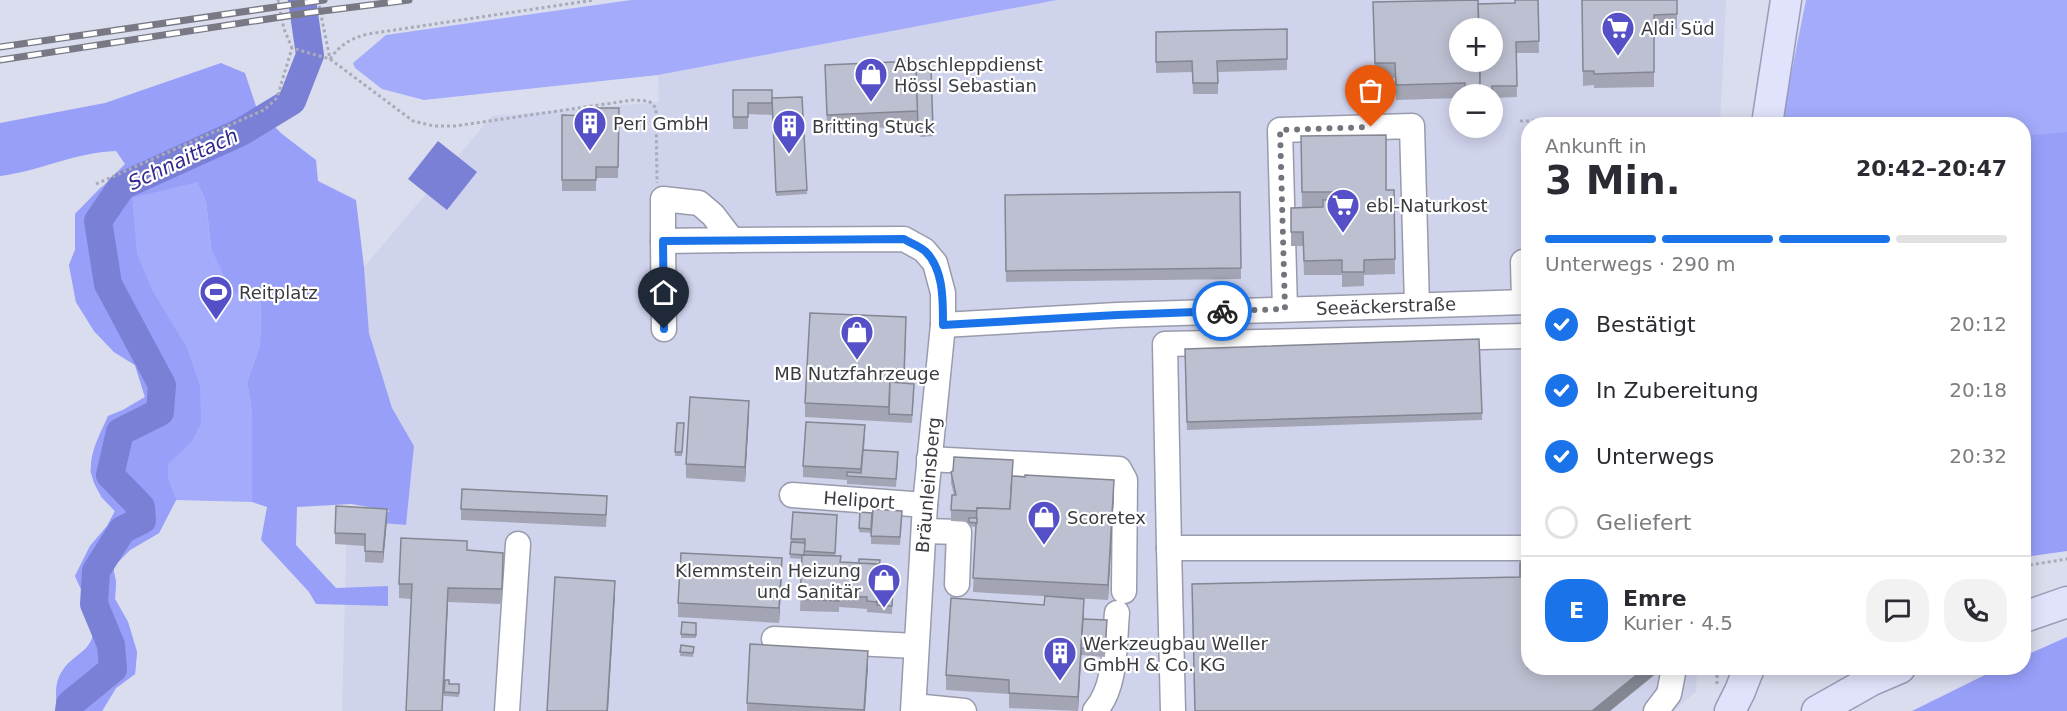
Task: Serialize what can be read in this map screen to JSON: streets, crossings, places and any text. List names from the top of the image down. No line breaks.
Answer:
{"streets":{"street":["Seeäckerstraße","Bräunleinsberg","Heliport"]},"crossings":[["Seeäckerstraße","Bräunleinsberg"],["Bräunleinsberg","Heliport"]],"water":["Schnaittach"],"places":{"supermarket":["Aldi Süd","ebl-Naturkost"],"shop":["Abschleppdienst Hössl Sebastian","MB Nutzfahrzeuge","Scoretex","Klemmstein Heizung und Sanitär"],"building":["Peri GmbH","Britting Stuck","Werkzeugbau Weller GmbH & Co. KG"],"sports":["Reitplatz"]},"page":{"map_buttons":["+","−"],"heading":["3 Min.","Ankunft in","20:42–20:47"],"panel":["Emre","Kurier · 4.5"],"bar":"Unterwegs · 290 m","list":[["Bestätigt","20:12"],["In Zubereitung","20:18"],["Unterwegs","20:32"],"Geliefert"],"round":"E"}}
